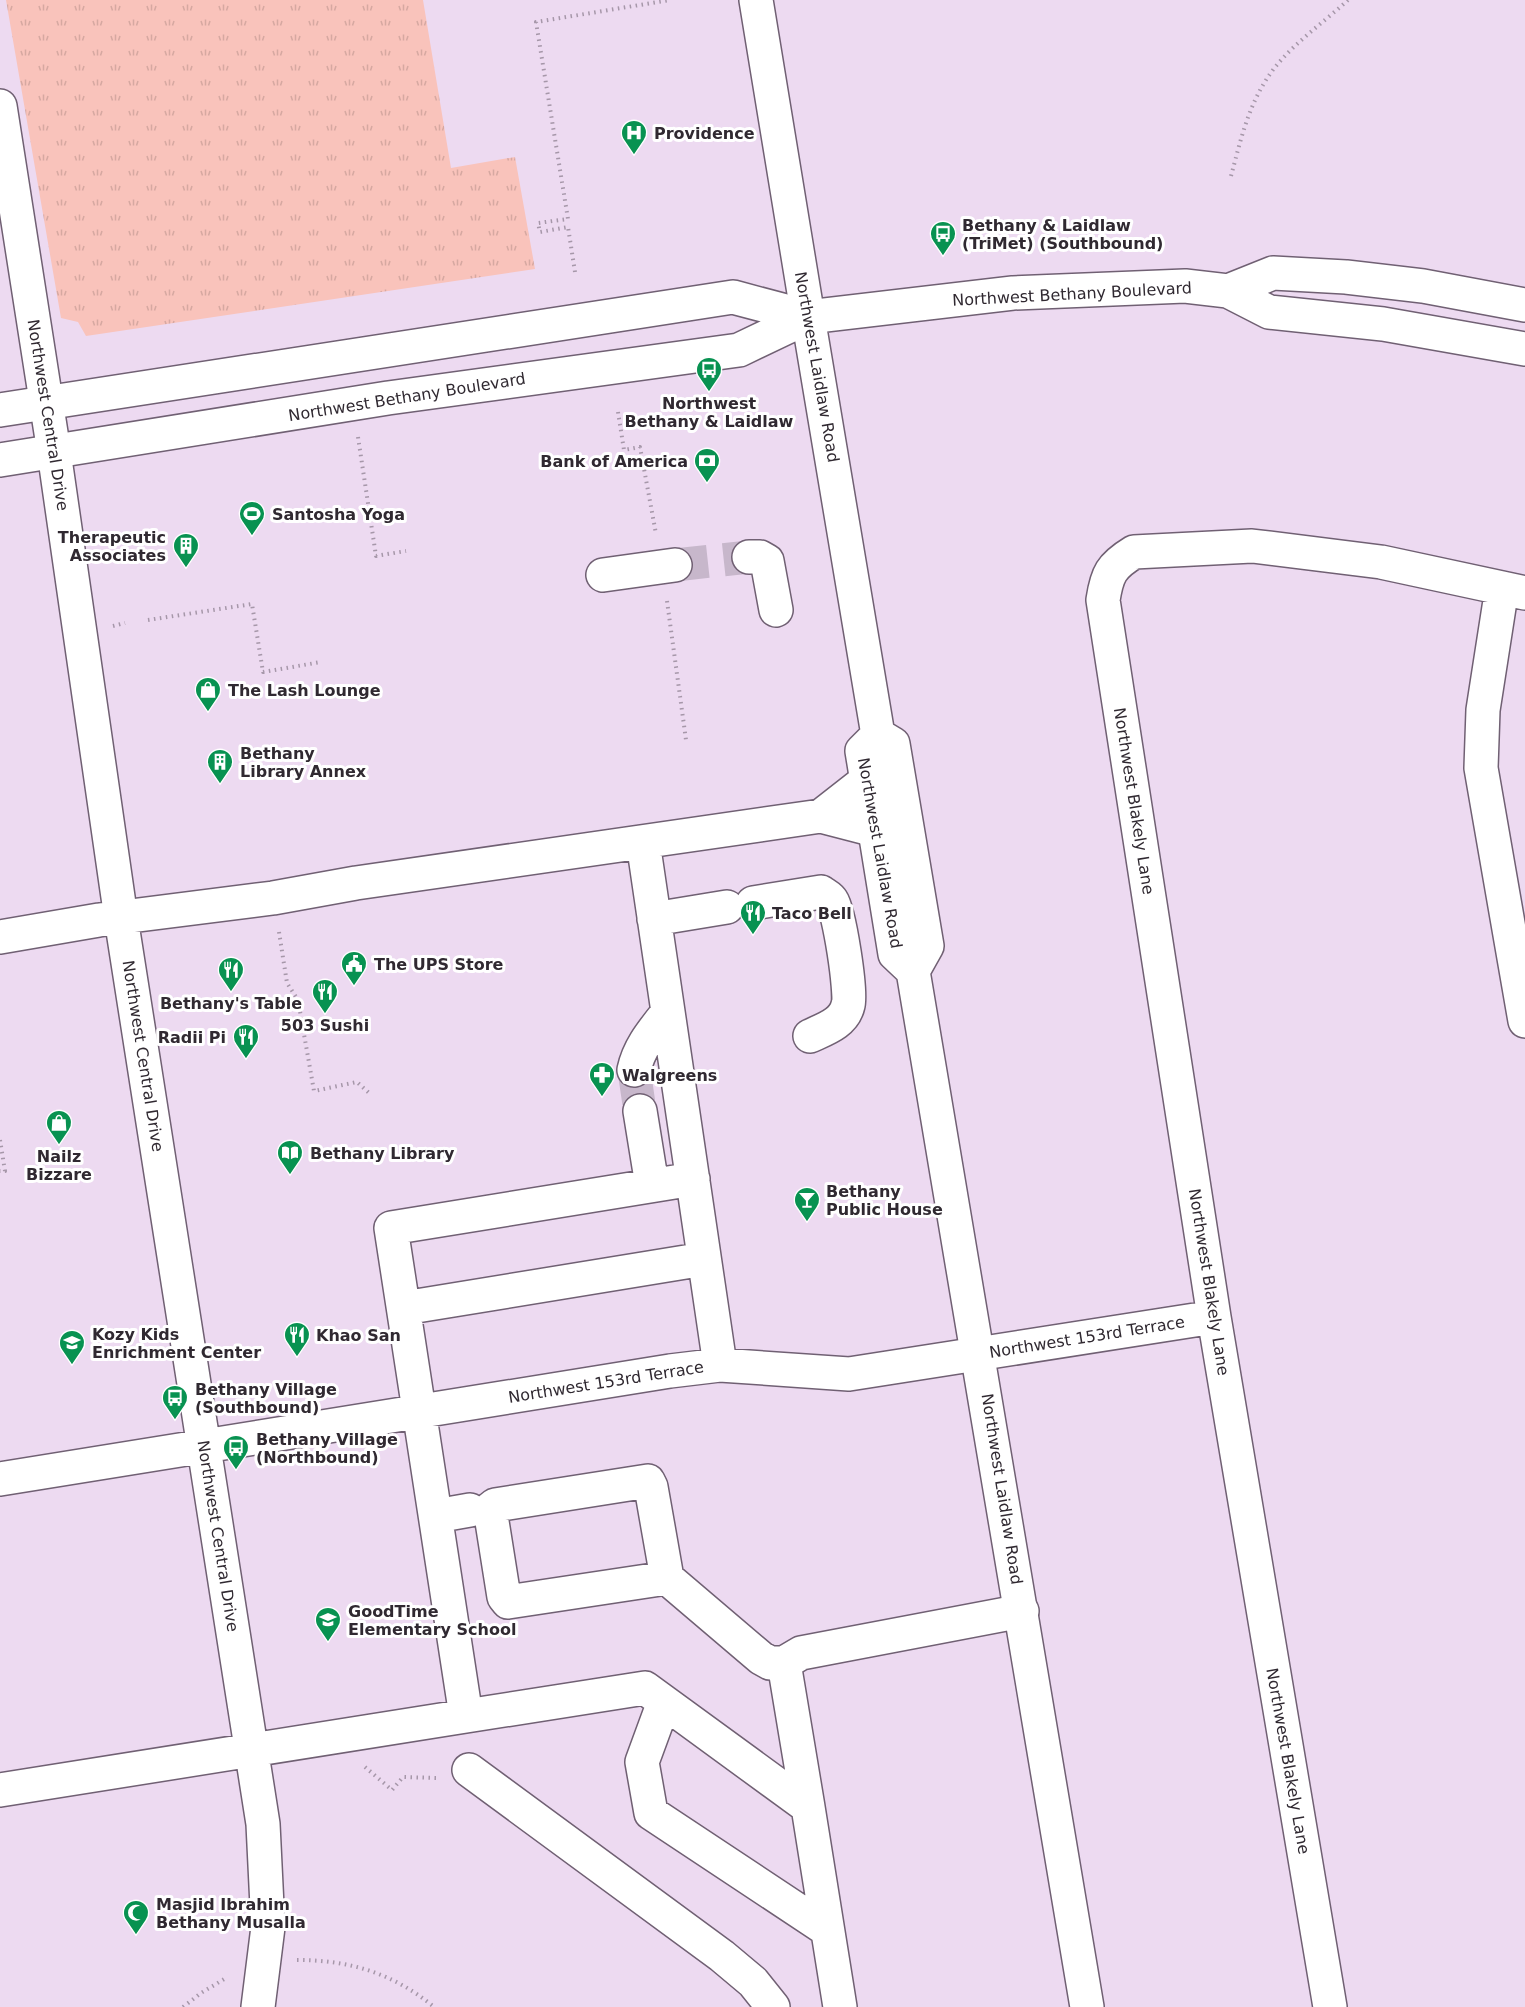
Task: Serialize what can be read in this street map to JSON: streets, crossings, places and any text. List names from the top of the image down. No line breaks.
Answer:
{"streets":{"street":["Northwest Bethany Boulevard","Northwest Laidlaw Road","Northwest Central Drive","Northwest Blakely Lane","Northwest 153rd Terrace"]},"crossings":[["Northwest Bethany Boulevard","Northwest Laidlaw Road"],["Northwest Bethany Boulevard","Northwest Central Drive"],["Northwest Laidlaw Road","Northwest 153rd Terrace"],["Northwest Central Drive","Northwest 153rd Terrace"],["Northwest Blakely Lane","Northwest 153rd Terrace"]],"places":{"hospital":["Providence"],"bus stop":["Bethany & Laidlaw (TriMet) (Southbound)","Northwest Bethany & Laidlaw","Bethany Village (Southbound)","Bethany Village (Northbound)"],"bank":["Bank of America"],"sports":["Santosha Yoga"],"building":["Therapeutic Associates","Bethany Library Annex"],"shop":["The Lash Lounge","Nailz Bizzare"],"restaurant":["Taco Bell","Bethany's Table","503 Sushi","Radii Pi","Khao San"],"public building":["The UPS Store"],"pharmacy":["Walgreens"],"library":["Bethany Library"],"bar":["Bethany Public House"],"school or university":["Kozy Kids Enrichment Center","GoodTime Elementary School"],"mosque":["Masjid Ibrahim Bethany Musalla"]}}
